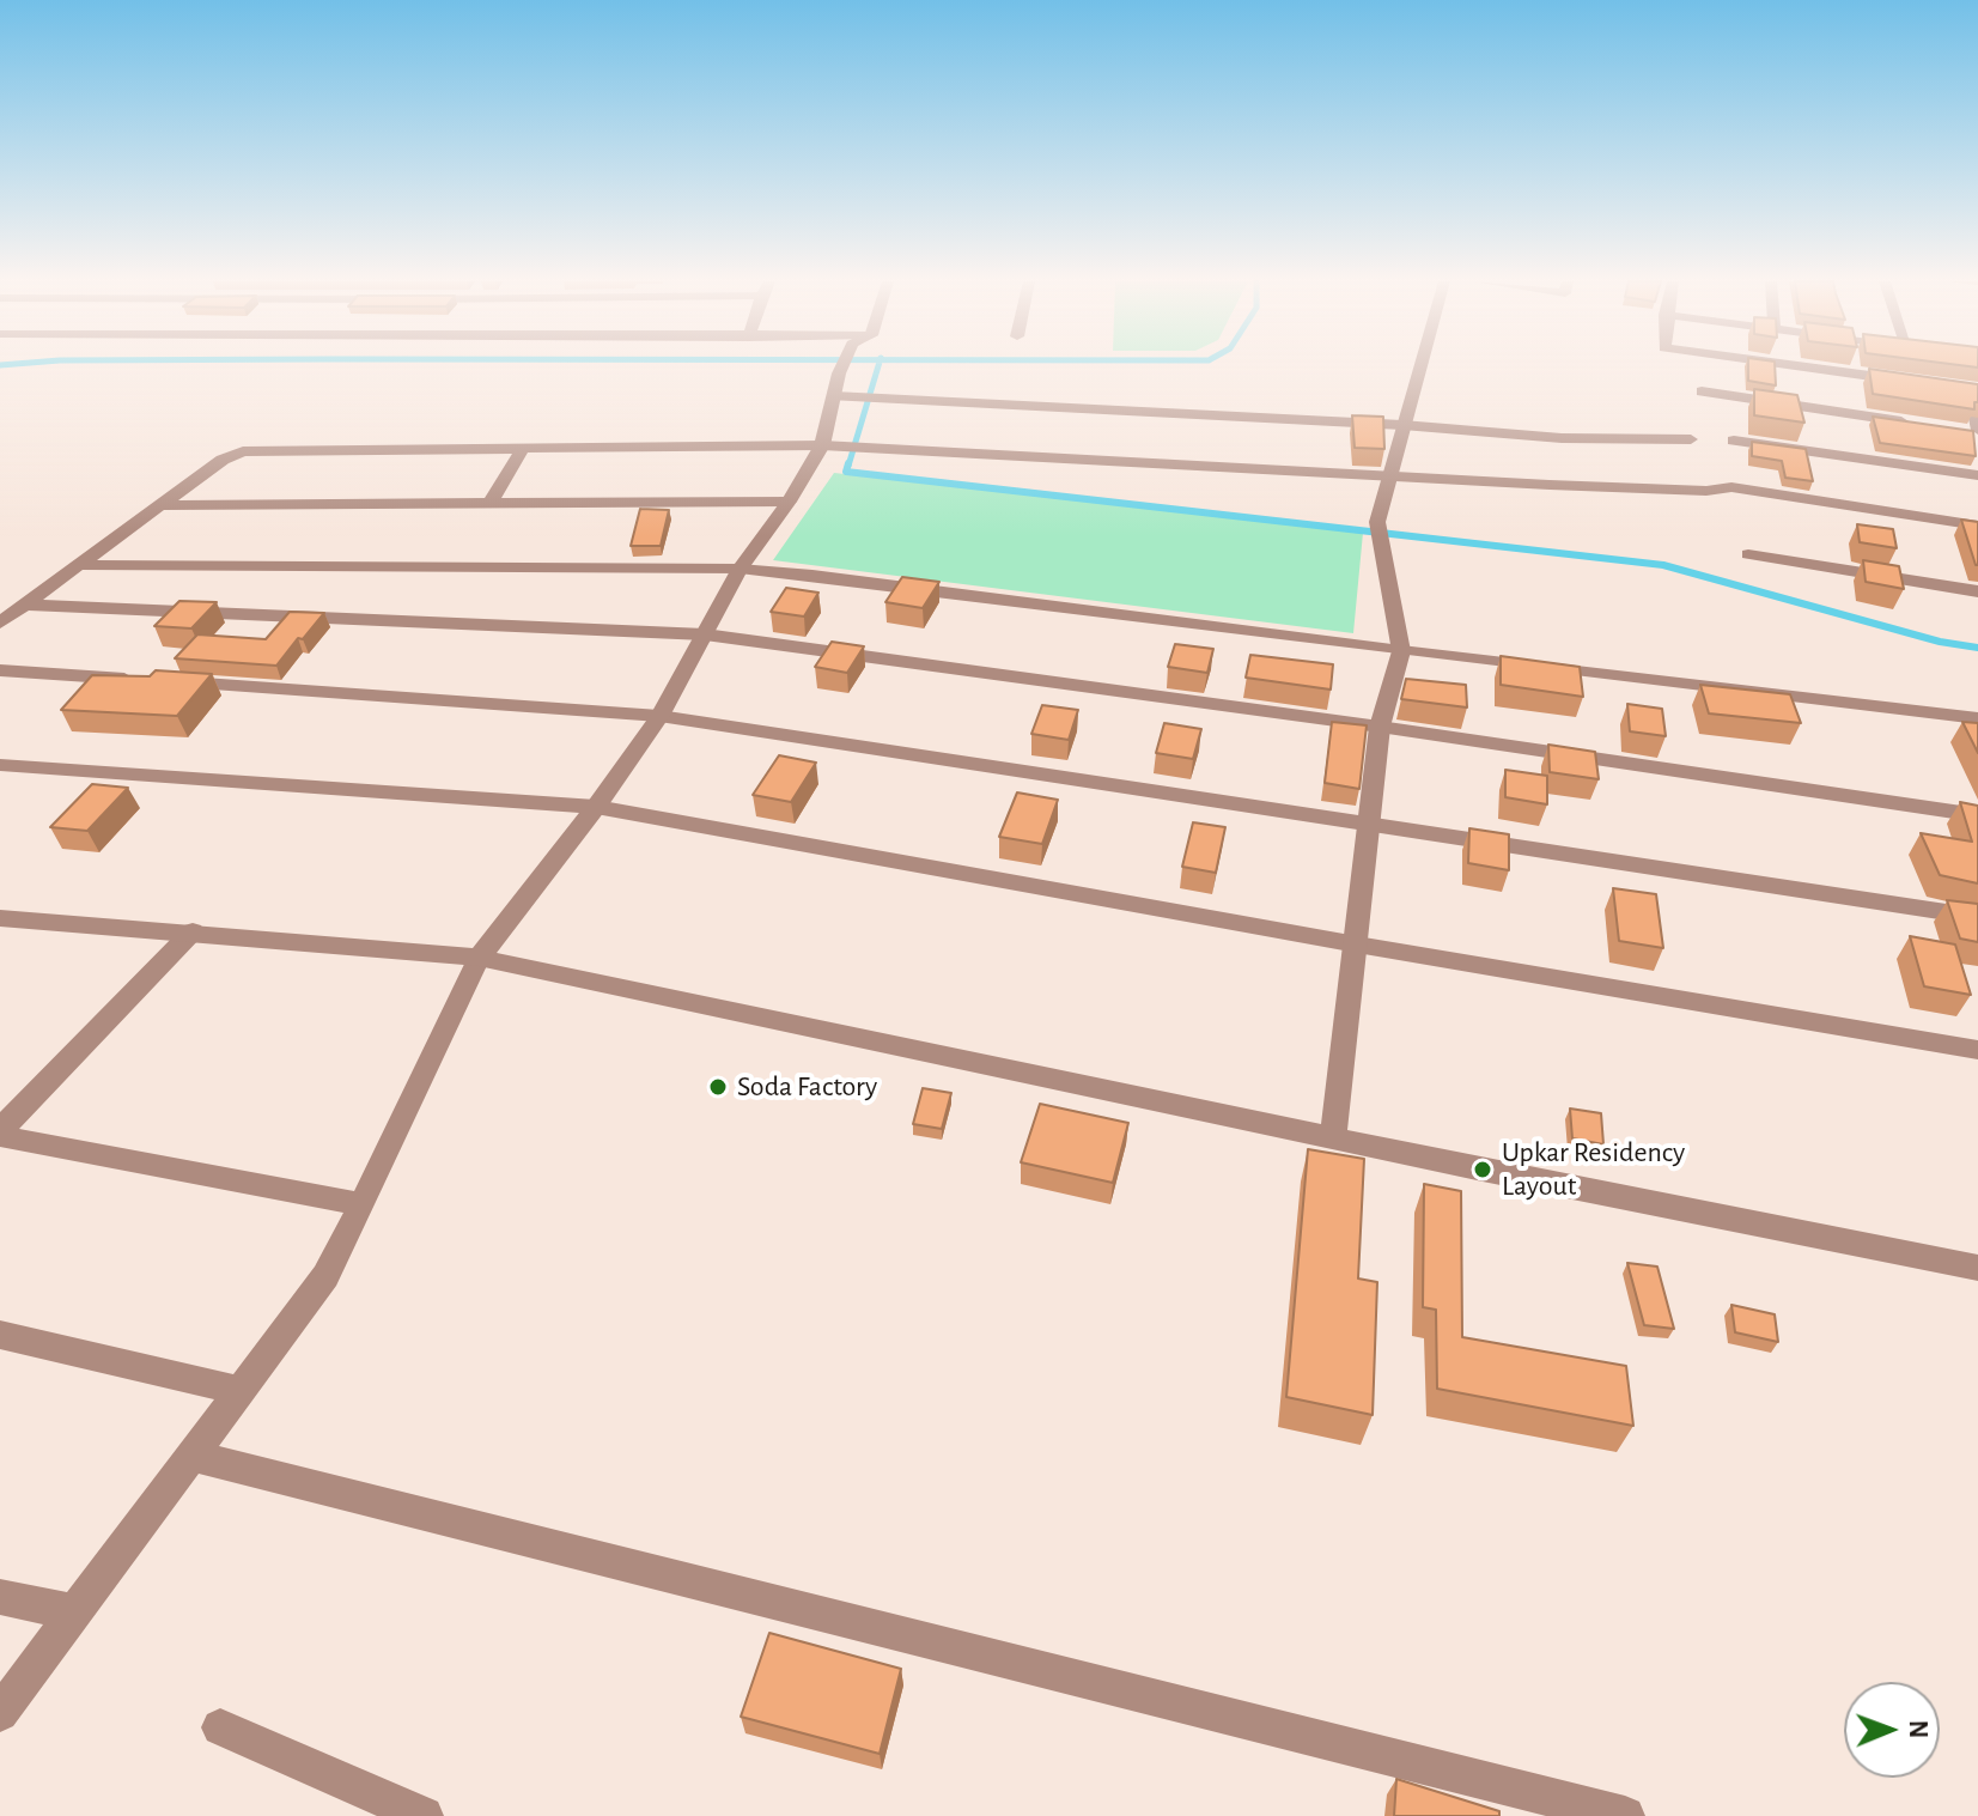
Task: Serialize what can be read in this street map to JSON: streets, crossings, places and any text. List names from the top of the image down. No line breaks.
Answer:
{"places":["Soda Factory","Upkar Residency Layout"],"north":"right"}
